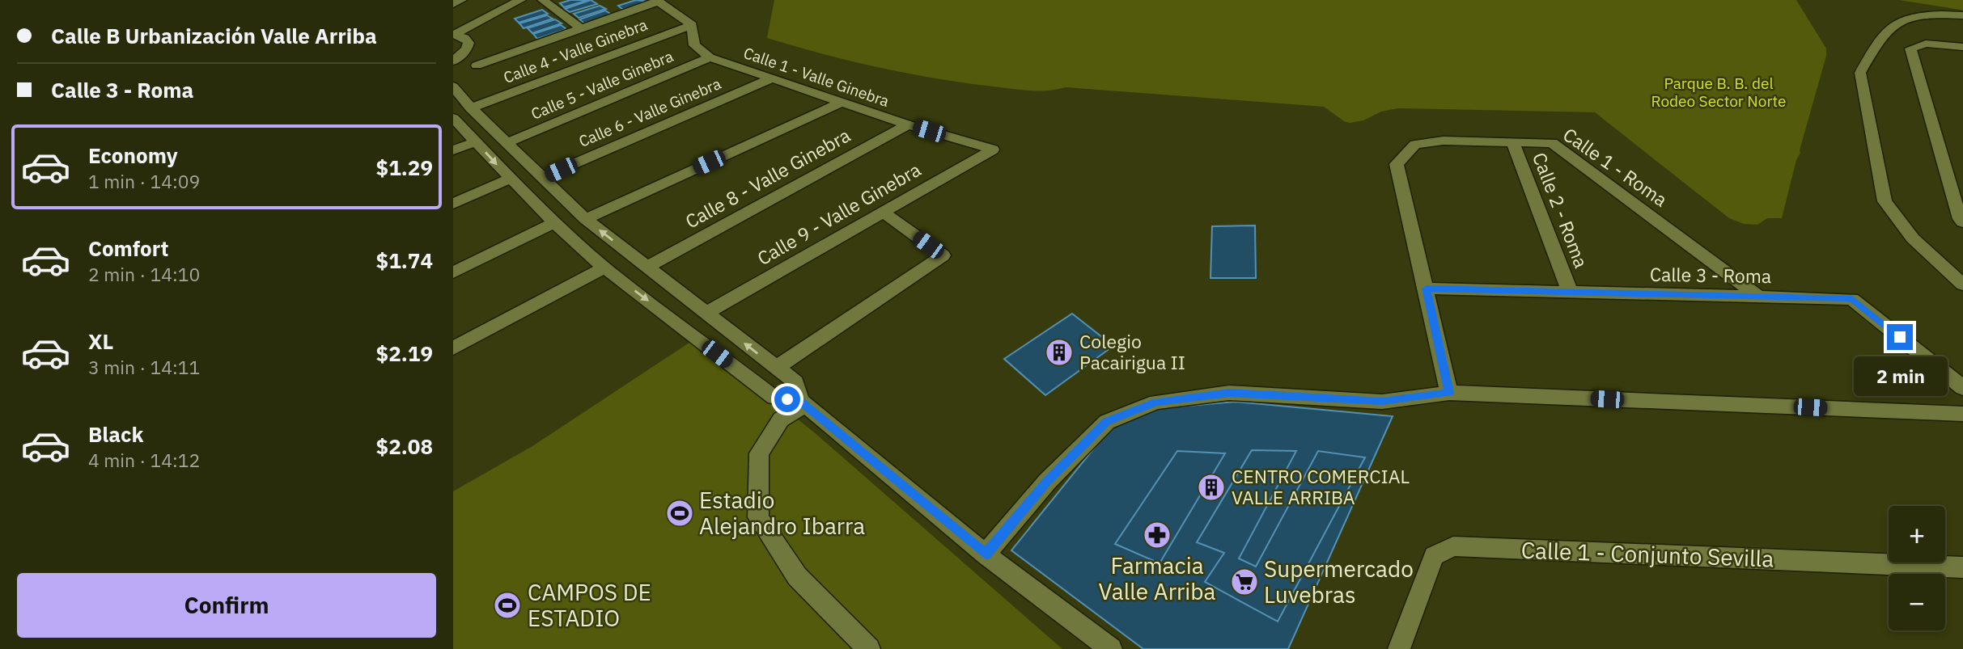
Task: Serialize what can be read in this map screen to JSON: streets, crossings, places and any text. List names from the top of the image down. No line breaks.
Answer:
{"streets":{"street":["Calle 4 - Valle Ginebra","Calle 1 - Valle Ginebra","Calle 5 - Valle Ginebra","Calle 6 - Valle Ginebra","Calle 1 - Roma","Calle 8 - Valle Ginebra","Calle 2 - Roma","Calle 9 - Valle Ginebra","Calle 3 - Roma","Calle 1 - Conjunto Sevilla"]},"crossings":[["Calle 1 - Valle Ginebra","Calle 5 - Valle Ginebra"],["Calle 1 - Valle Ginebra","Calle 6 - Valle Ginebra"],["Calle 1 - Valle Ginebra","Calle 8 - Valle Ginebra"],["Calle 1 - Valle Ginebra","Calle 9 - Valle Ginebra"],["Calle 1 - Roma","Calle 2 - Roma"],["Calle 1 - Roma","Calle 3 - Roma"],["Calle 2 - Roma","Calle 3 - Roma"]],"parks":["Parque B. B. del Rodeo Sector Norte"],"places":{"building":["Colegio Pacairigua II","CENTRO COMERCIAL VALLE ARRIBA"],"sports":["Estadio Alejandro Ibarra","CAMPOS DE ESTADIO"],"pharmacy":["Farmacia Valle Arriba"],"supermarket":["Supermercado Luvebras"]},"page":{"banner":["Calle B Urbanización Valle Arriba","Calle 3 - Roma"],"list":[{"name":"Economy","note":"1 min · 14:09","value":"$1.29"},{"name":"Comfort","note":"2 min · 14:10","value":"$1.74"},{"name":"XL","note":"3 min · 14:11","value":"$2.19"},{"name":"Black","note":"4 min · 14:12","value":"$2.08"}],"bubble":"2 min","map_buttons":["+","−"],"buttons":"Confirm"}}
